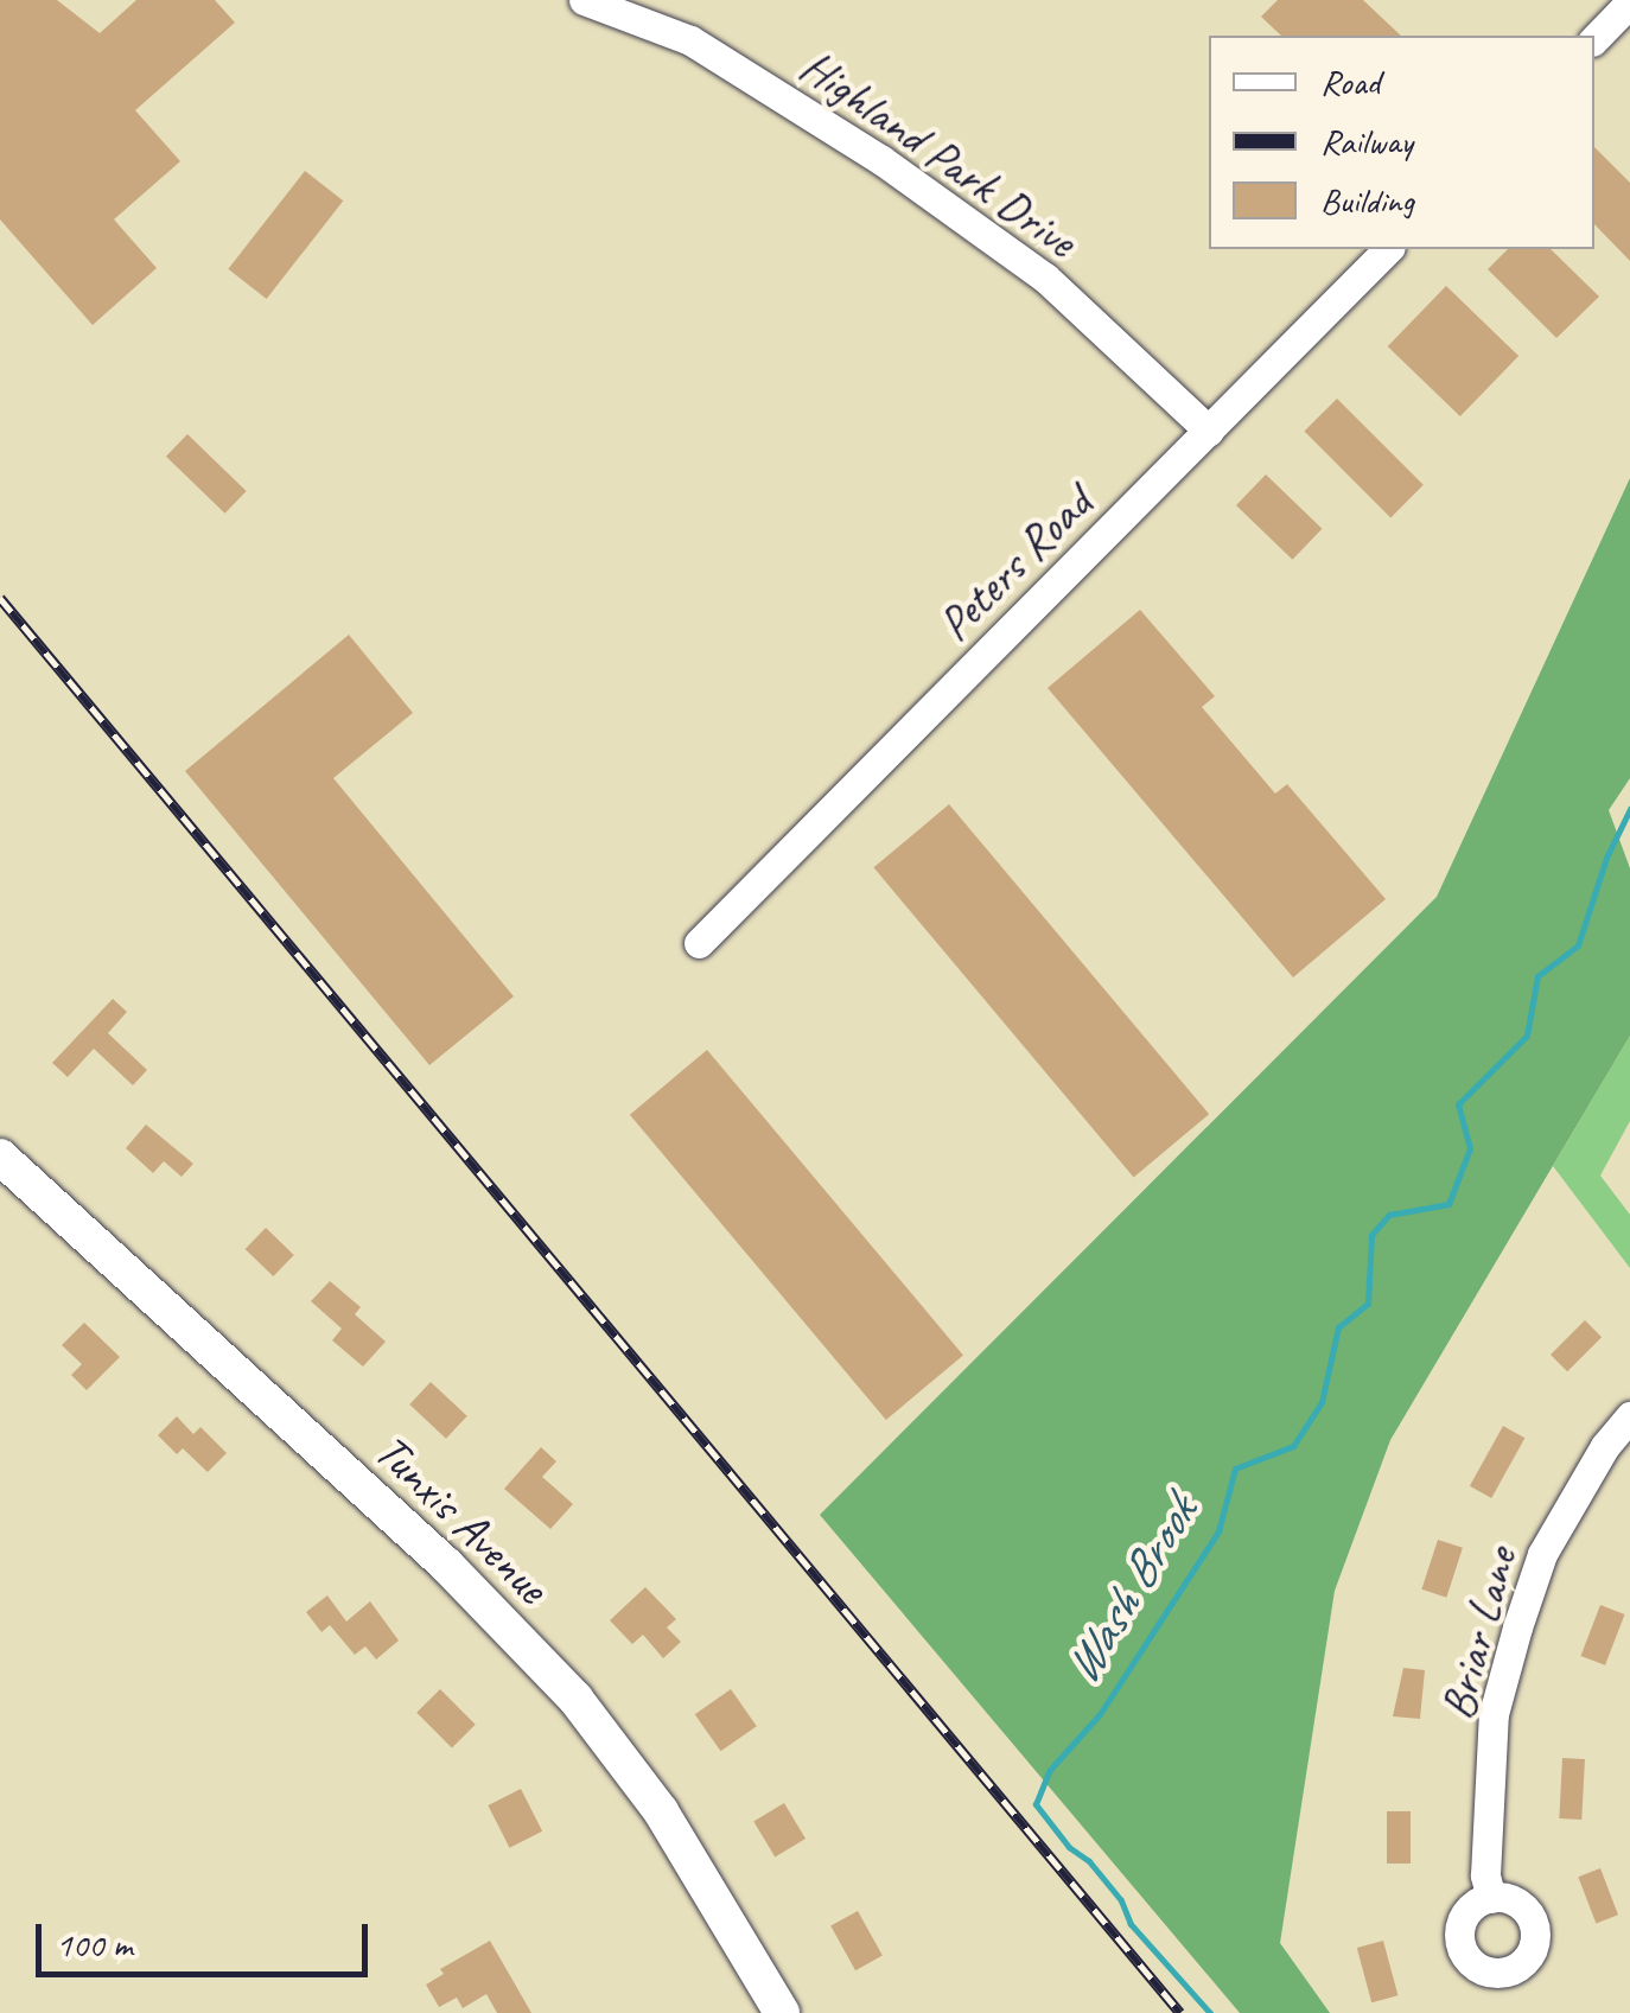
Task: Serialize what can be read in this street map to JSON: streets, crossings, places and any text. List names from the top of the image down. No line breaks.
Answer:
{"streets":{"main road":["Tunxis Avenue"],"street":["Highland Park Drive","Peters Road","Briar Lane"]},"crossings":[["Highland Park Drive","Peters Road"]],"water":["Wash Brook"],"legend":["Road","Railway","Building"],"scale_bar":"100 m"}
